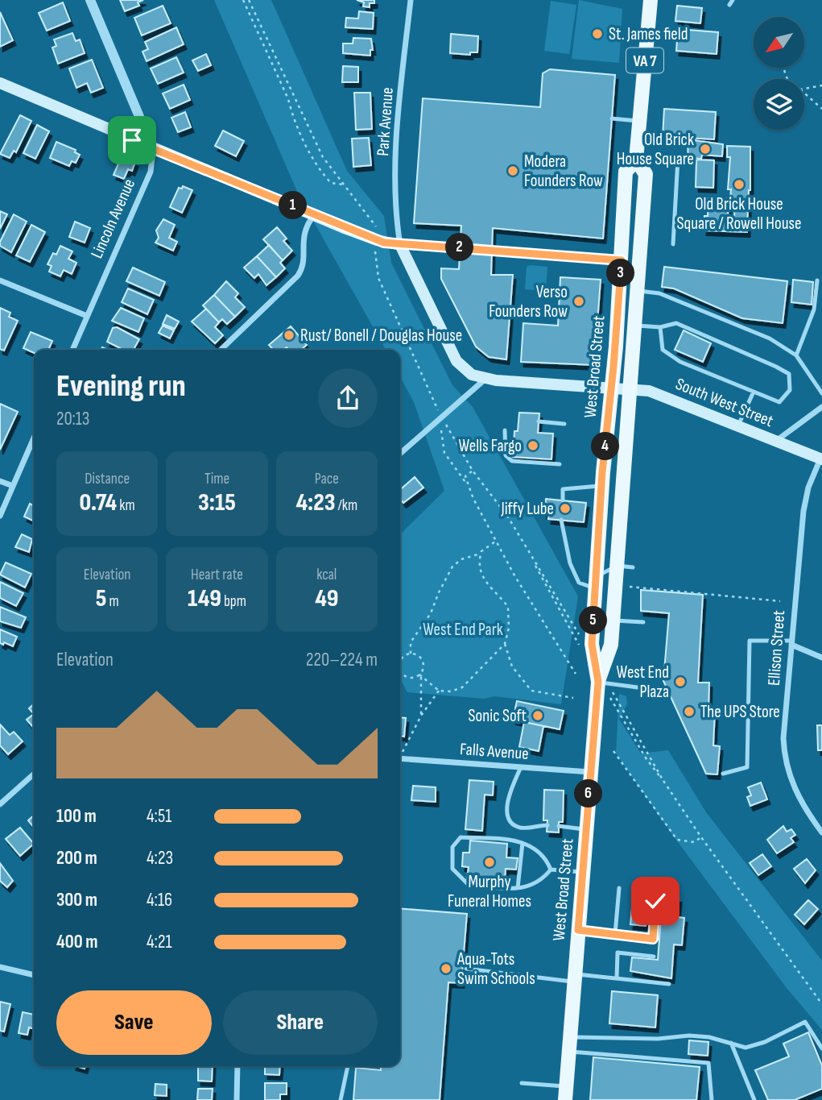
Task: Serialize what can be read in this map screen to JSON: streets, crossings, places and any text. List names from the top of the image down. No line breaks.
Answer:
{"streets":{"main road":["VA 7","West Broad Street","South West Street"],"street":["Park Avenue","Lincoln Avenue","Ellison Street","Falls Avenue"]},"crossings":[["West Broad Street","South West Street"],["West Broad Street","Falls Avenue"],["South West Street","Ellison Street"]],"parks":["West End Park"],"places":["St. James field","Old Brick House Square","Modera Founders Row","Old Brick House Square / Rowell House","Verso Founders Row","Rust/ Bonell / Douglas House","Wells Fargo","Jiffy Lube","West End Plaza","The UPS Store","Sonic Soft","Murphy Funeral Homes","Aqua-Tots Swim Schools"],"north":"bottom left","page":{"pins":["1","2","3","4","5","6"],"heading":["Evening run","20:13"],"stats":[["Distance","0.74 km"],["Time","3:15"],["Pace","4:23 /km"],["Elevation","5 m"],["Heart rate","149 bpm"],["kcal","49"]],"chart":["Elevation","220–224 m"],"list":[{"name":"100 m","note":"4:51"},{"name":"200 m","note":"4:23"},{"name":"300 m","note":"4:16"},{"name":"400 m","note":"4:21"}],"buttons":["Save","Share"]}}
